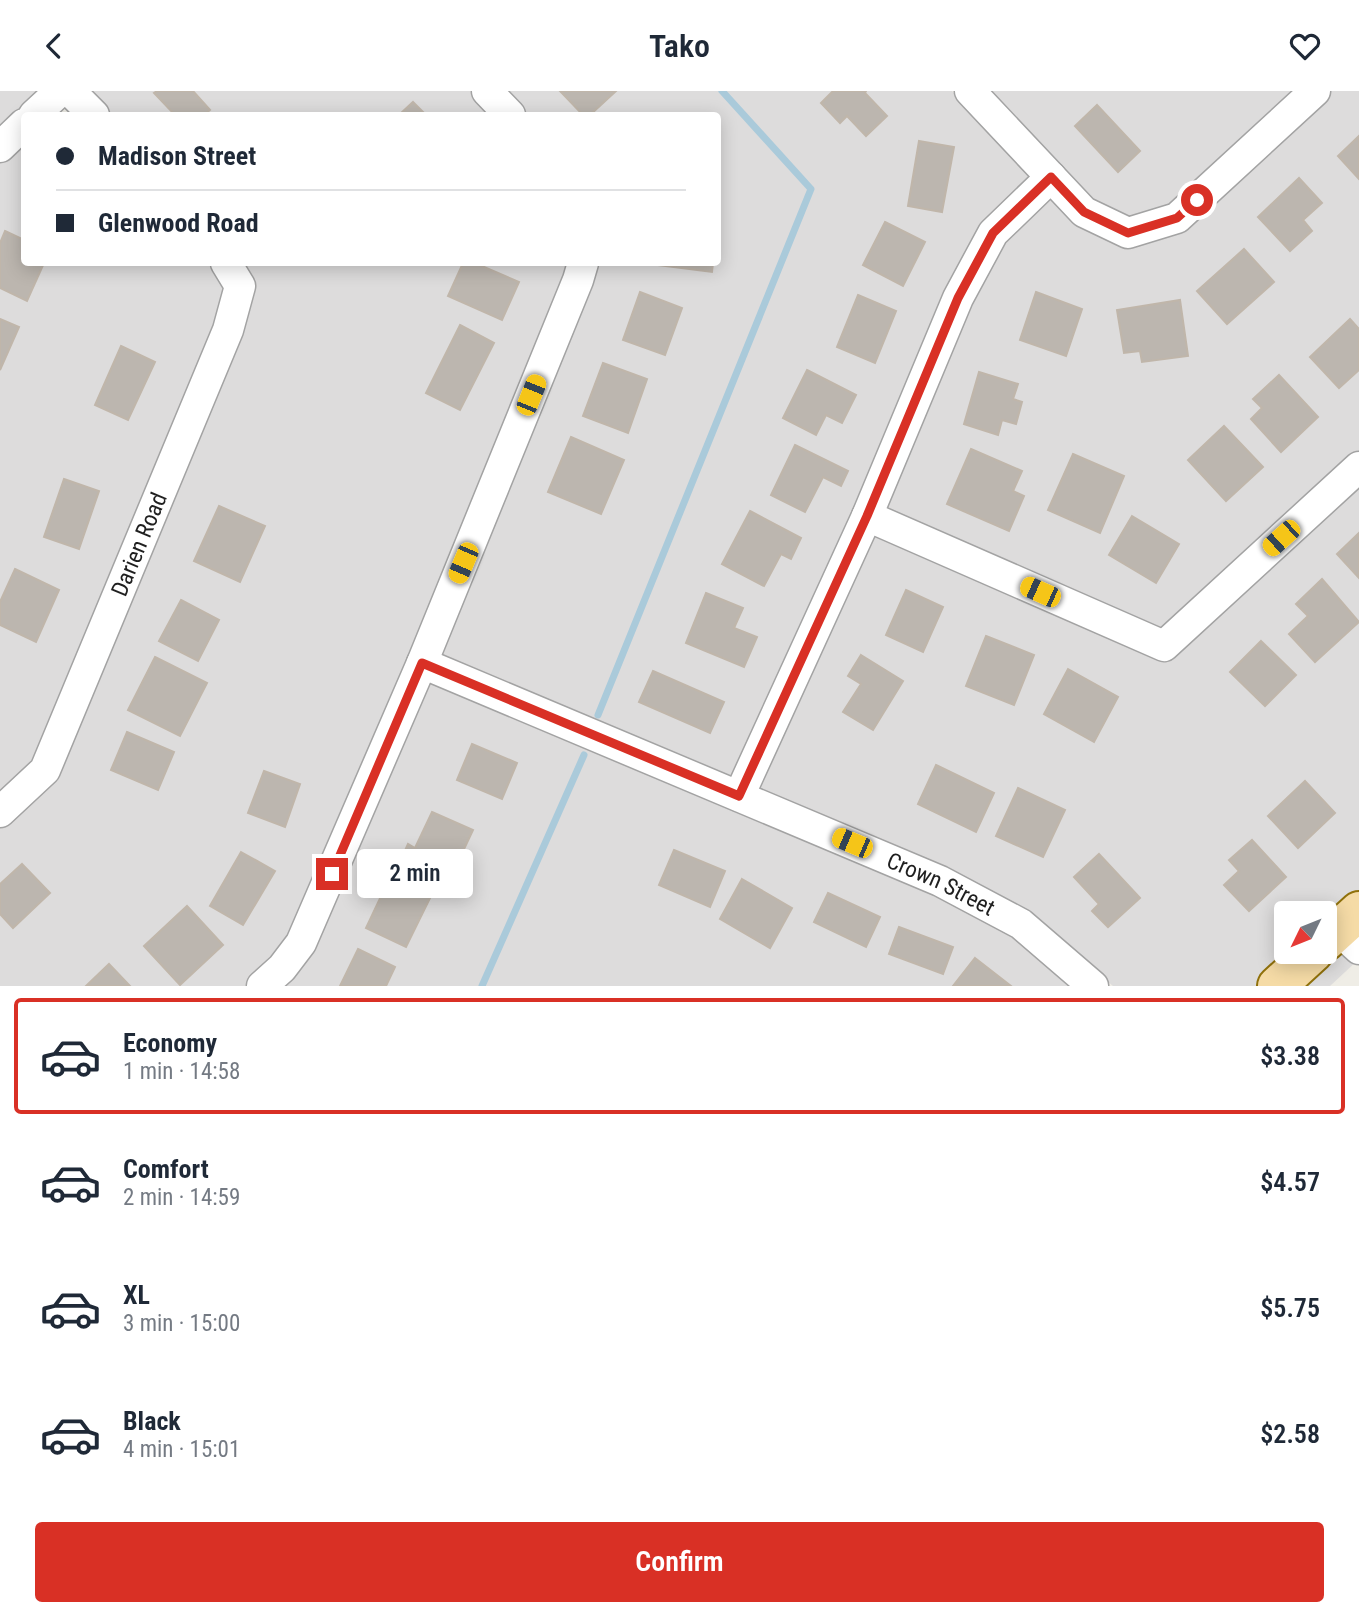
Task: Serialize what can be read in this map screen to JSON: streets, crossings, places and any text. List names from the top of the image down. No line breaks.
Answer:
{"streets":{"street":["Darien Road","Crown Street"]},"north":"bottom left","page":{"header":"Tako","banner":["Madison Street","Glenwood Road"],"bubble":"2 min","list":[{"name":"Economy","note":"1 min · 14:58","value":"$3.38"},{"name":"Comfort","note":"2 min · 14:59","value":"$4.57"},{"name":"XL","note":"3 min · 15:00","value":"$5.75"},{"name":"Black","note":"4 min · 15:01","value":"$2.58"}],"buttons":"Confirm"}}
